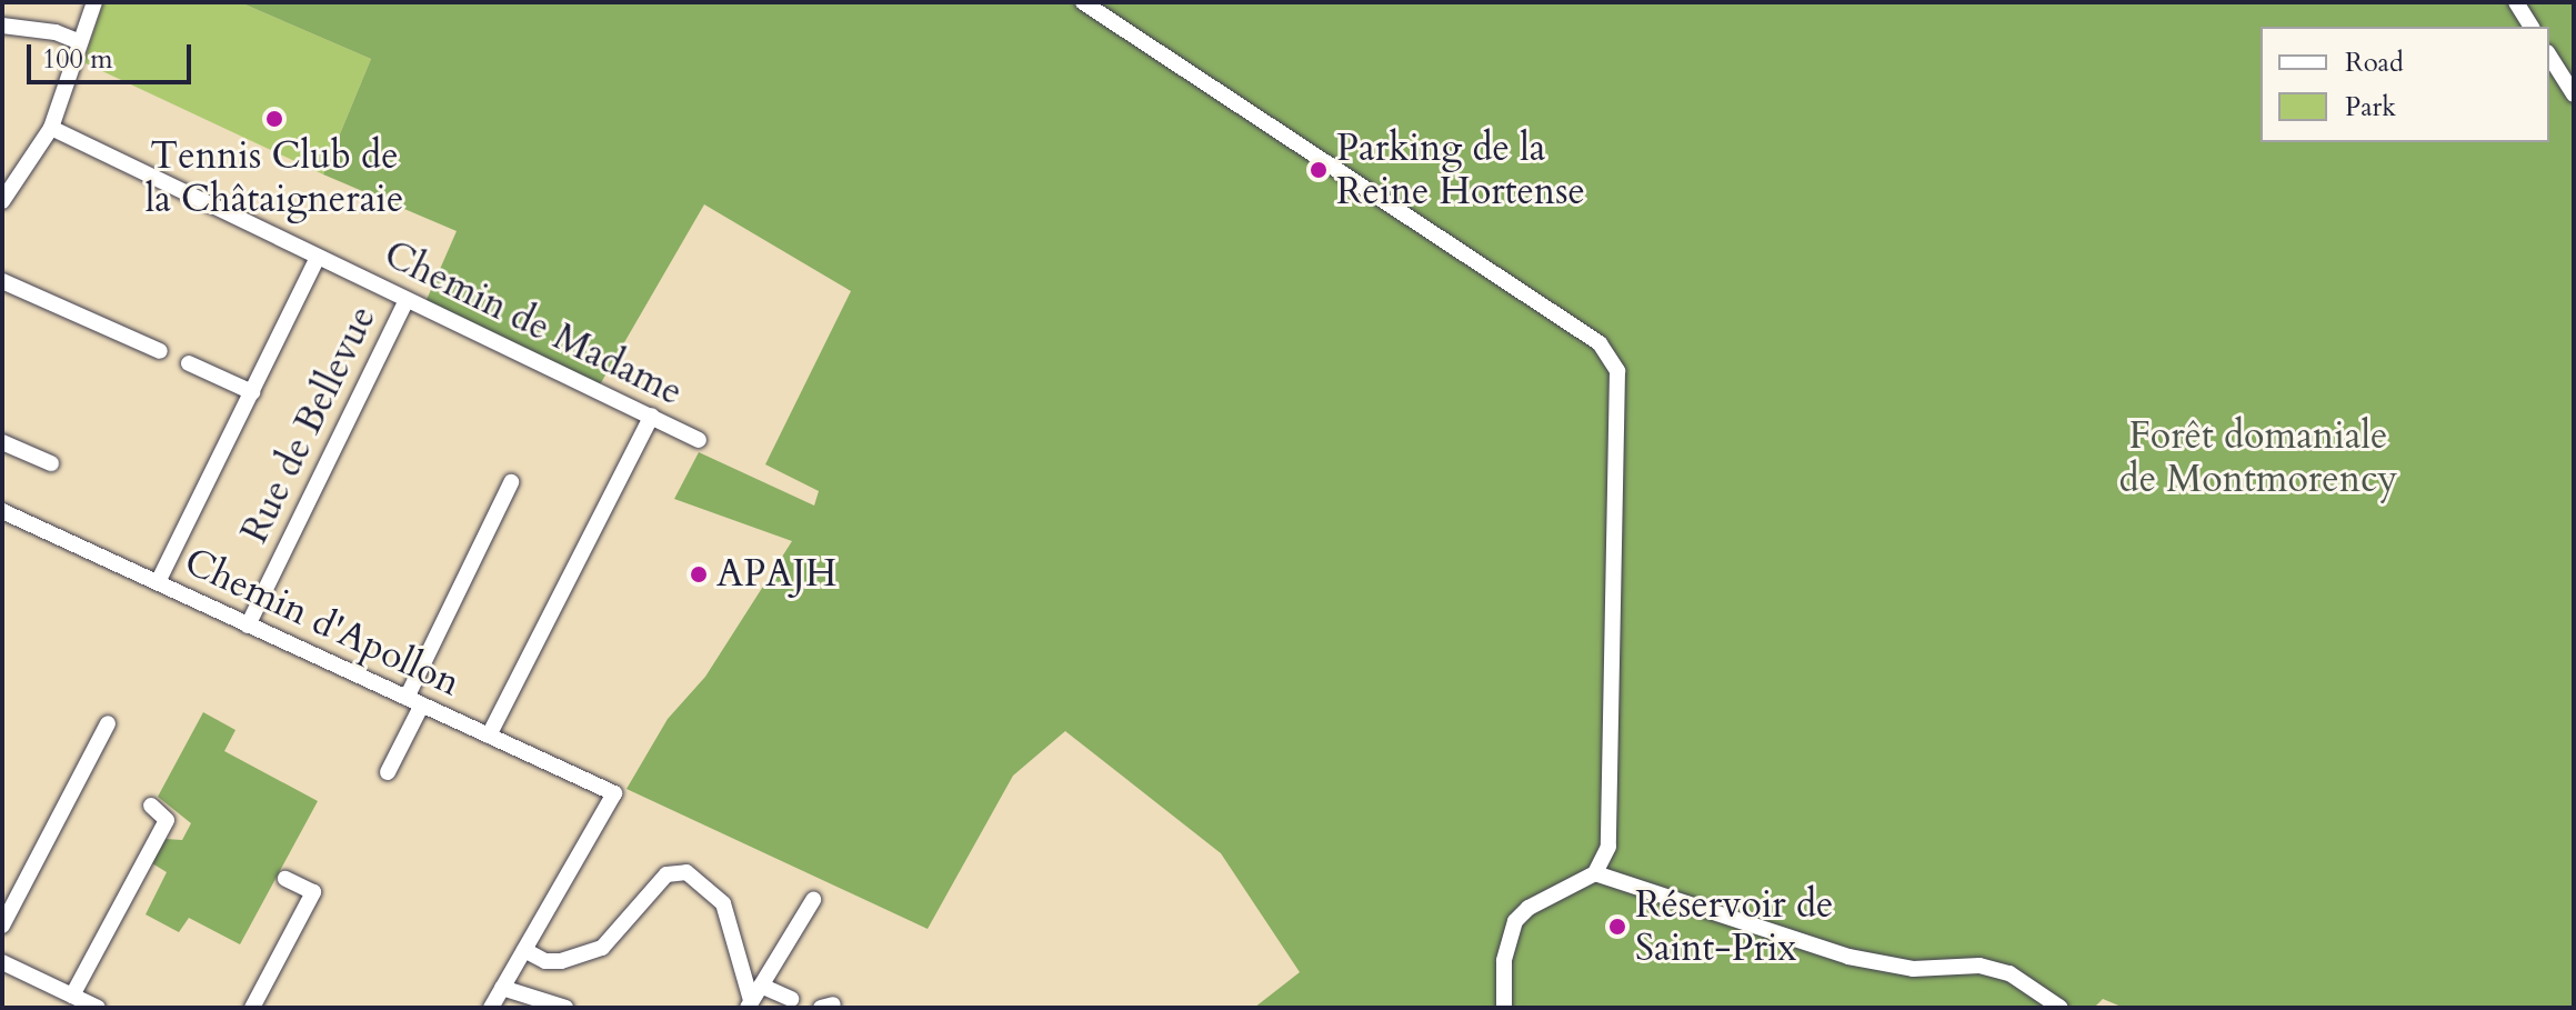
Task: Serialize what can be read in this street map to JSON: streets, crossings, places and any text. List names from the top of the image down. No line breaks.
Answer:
{"streets":{"street":["Chemin de Madame","Rue de Bellevue","Chemin d'Apollon"]},"crossings":[["Chemin de Madame","Rue de Bellevue"],["Rue de Bellevue","Chemin d'Apollon"]],"parks":["Forêt domaniale de Montmorency"],"places":["Tennis Club de la Châtaigneraie","Parking de la Reine Hortense","APAJH","Réservoir de Saint-Prix"],"legend":["Road","Park"],"scale_bar":"100 m"}
